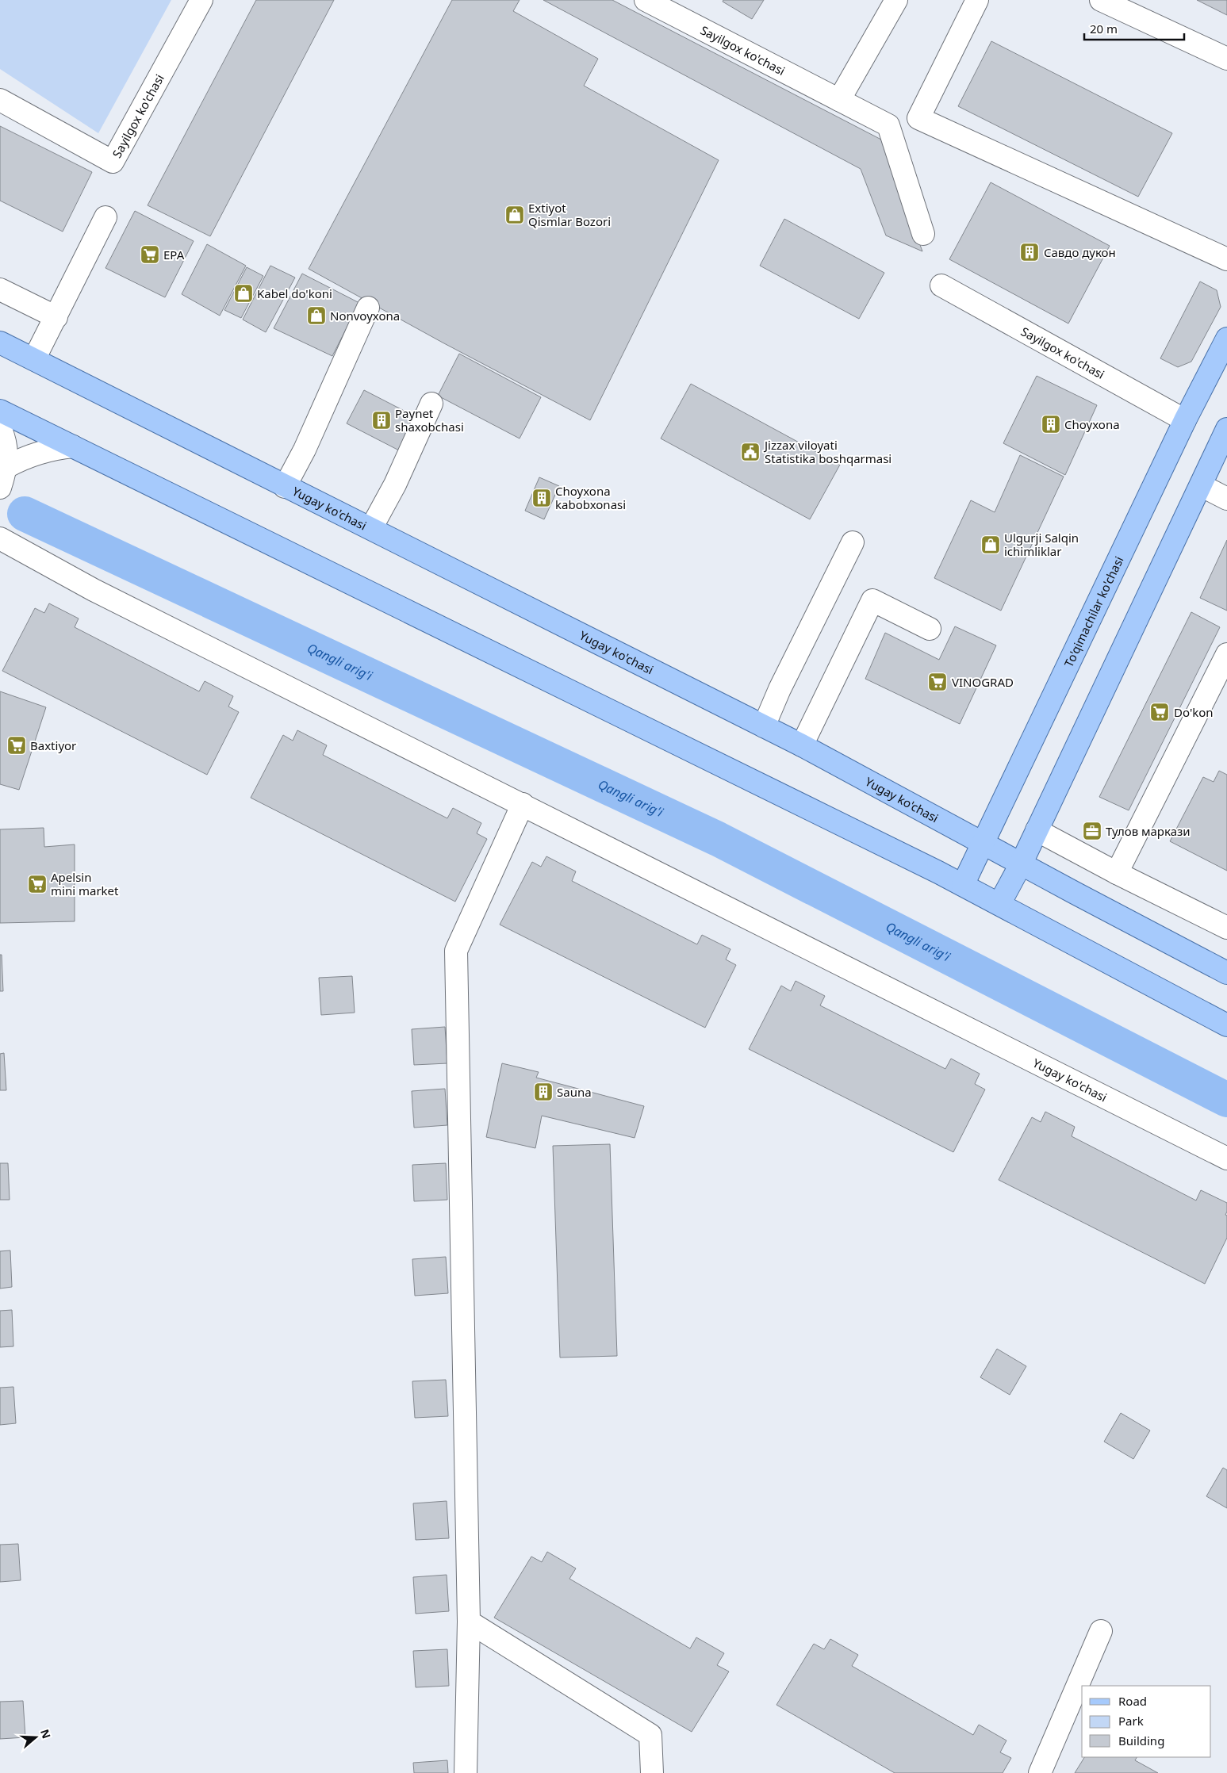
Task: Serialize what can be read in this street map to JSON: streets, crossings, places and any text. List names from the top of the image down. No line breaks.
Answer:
{"streets":{"main road":["Yugay ko'chasi","To'qimachilar ko'chasi"],"street":["Sayilgox ko'chasi"]},"crossings":[["Sayilgox ko'chasi","To'qimachilar ko'chasi"],["Yugay ko'chasi","To'qimachilar ko'chasi"]],"water":["Qangli arig'i"],"places":{"shop":["Extiyot Qismlar Bozori","Kabel do'koni","Nonvoyxona","Ulgurji Salqin ichimliklar"],"building":["Cавдо дукон","Paynet shaxobchasi","Choyxona","Choyxona kabobxonasi","Sauna"],"supermarket":["EPA","VINOGRAD","Do'kon","Baxtiyor","Apelsin mini market"],"public building":["Jizzax viloyati Statistika boshqarmasi"],"office":["Тулов маркази"]},"legend":["Road","Park","Building"],"scale_bar":"20 m","north":"right"}
